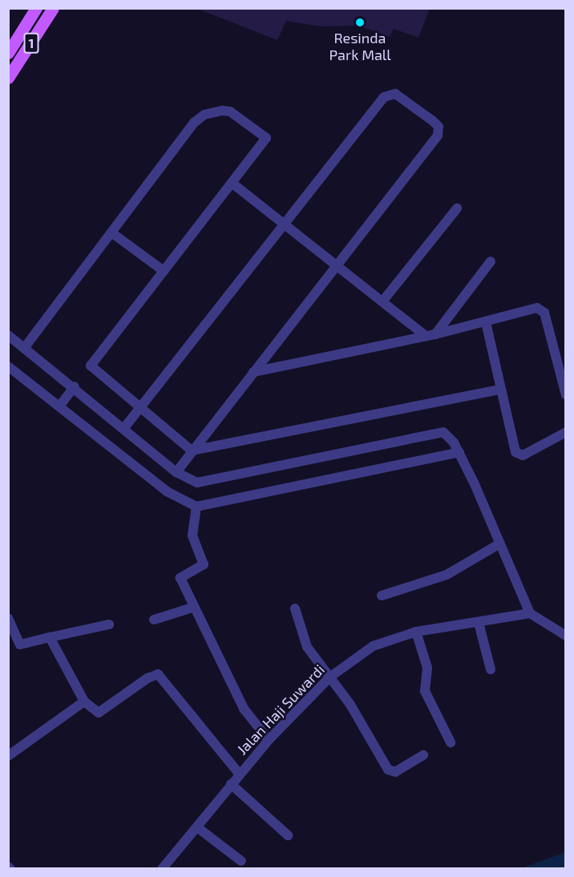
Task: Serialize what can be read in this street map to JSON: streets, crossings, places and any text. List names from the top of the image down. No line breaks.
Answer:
{"streets":{"main road":["1"],"street":["Jalan Haji Suwardi"]},"places":["Resinda Park Mall"]}
